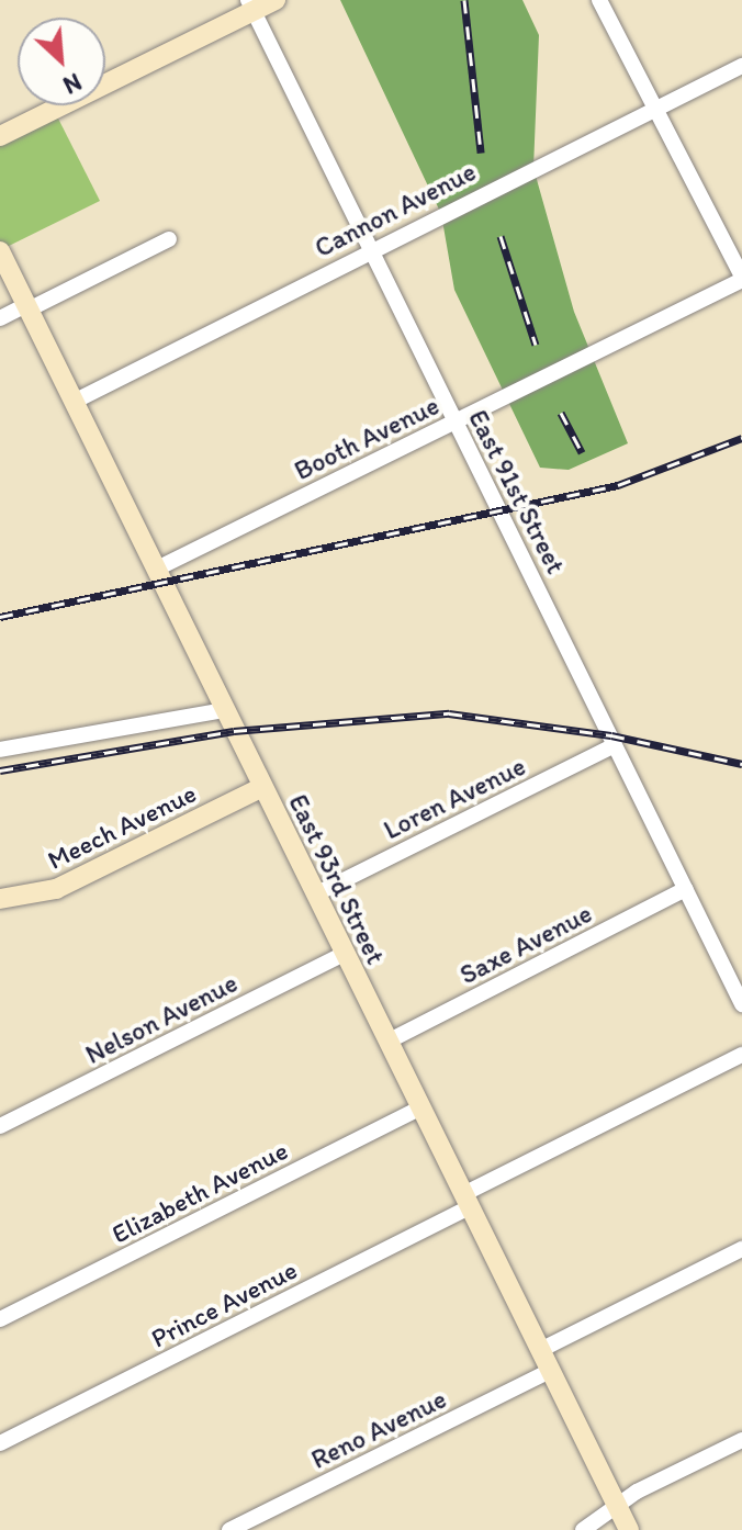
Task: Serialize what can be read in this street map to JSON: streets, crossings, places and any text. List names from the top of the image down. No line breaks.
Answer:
{"streets":{"main road":["Meech Avenue","East 93rd Street"],"street":["Cannon Avenue","Booth Avenue","East 91st Street","Loren Avenue","Saxe Avenue","Nelson Avenue","Elizabeth Avenue","Prince Avenue","Reno Avenue"]},"crossings":[["Cannon Avenue","East 91st Street"],["Cannon Avenue","East 93rd Street"],["Booth Avenue","East 91st Street"],["Booth Avenue","East 93rd Street"],["East 91st Street","Loren Avenue"],["East 91st Street","Saxe Avenue"],["Loren Avenue","East 93rd Street"],["Meech Avenue","East 93rd Street"],["East 93rd Street","Saxe Avenue"],["East 93rd Street","Nelson Avenue"],["East 93rd Street","Elizabeth Avenue"],["East 93rd Street","Prince Avenue"],["East 93rd Street","Reno Avenue"]],"north":"bottom right"}
